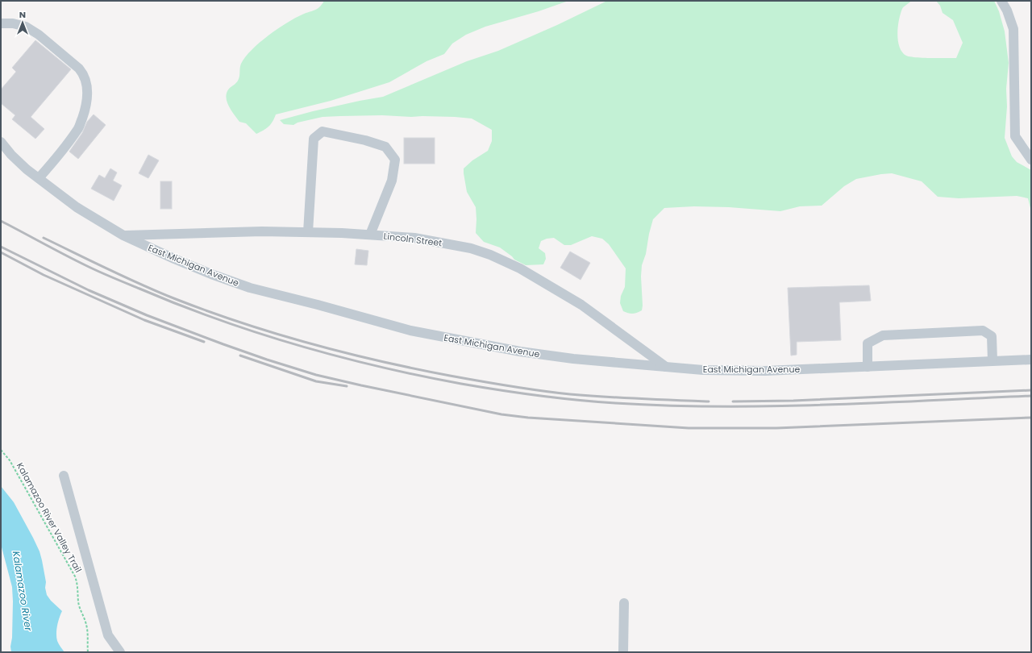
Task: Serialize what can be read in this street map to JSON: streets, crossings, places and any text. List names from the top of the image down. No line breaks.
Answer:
{"streets":{"street":["Lincoln Street","East Michigan Avenue"],"path":["Kalamazoo River Valley Trail"]},"crossings":[["Lincoln Street","East Michigan Avenue"]],"water":["Kalamazoo River"],"north":"top"}
